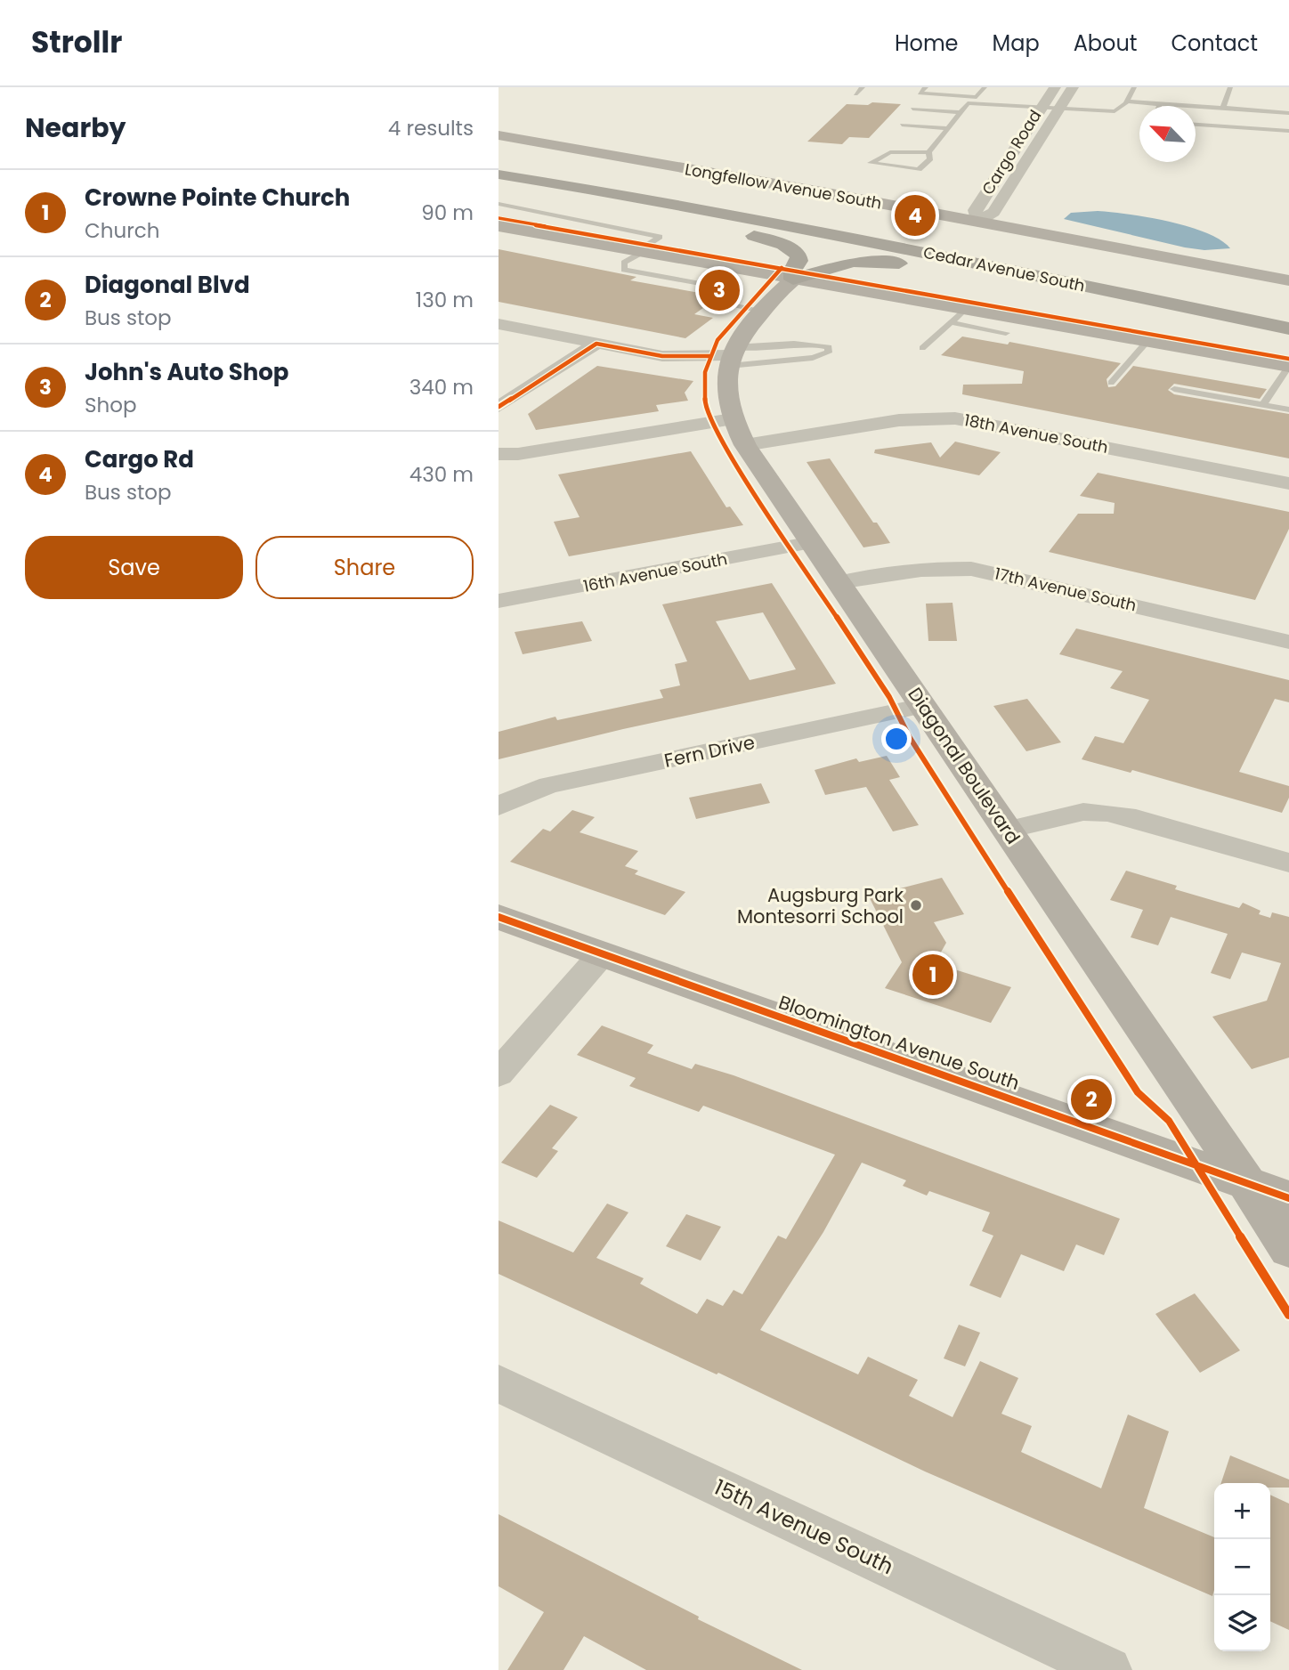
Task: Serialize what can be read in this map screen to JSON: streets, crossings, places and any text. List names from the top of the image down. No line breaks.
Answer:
{"streets":{"highway":["Cedar Avenue South"],"street":["Cargo Road","Longfellow Avenue South","18th Avenue South","16th Avenue South","17th Avenue South","Fern Drive","Diagonal Boulevard","Bloomington Avenue South","15th Avenue South"]},"crossings":[["Cargo Road","Longfellow Avenue South"],["18th Avenue South","Diagonal Boulevard"],["16th Avenue South","Diagonal Boulevard"],["17th Avenue South","Diagonal Boulevard"],["Fern Drive","Diagonal Boulevard"],["Diagonal Boulevard","Bloomington Avenue South"]],"places":["Augsburg Park Montesorri School"],"north":"top left","page":{"header":"Strollr","nav":["Home","Map","About","Contact"],"heading":["Nearby","4 results"],"list":[{"mark":"1","name":"Crowne Pointe Church","note":"Church","value":"90 m"},{"mark":"2","name":"Diagonal Blvd","note":"Bus stop","value":"130 m"},{"mark":"3","name":"John's Auto Shop","note":"Shop","value":"340 m"},{"mark":"4","name":"Cargo Rd","note":"Bus stop","value":"430 m"}],"pins":["4","3","1","2"],"buttons":["Save","Share"],"map_buttons":["+","−"]}}
